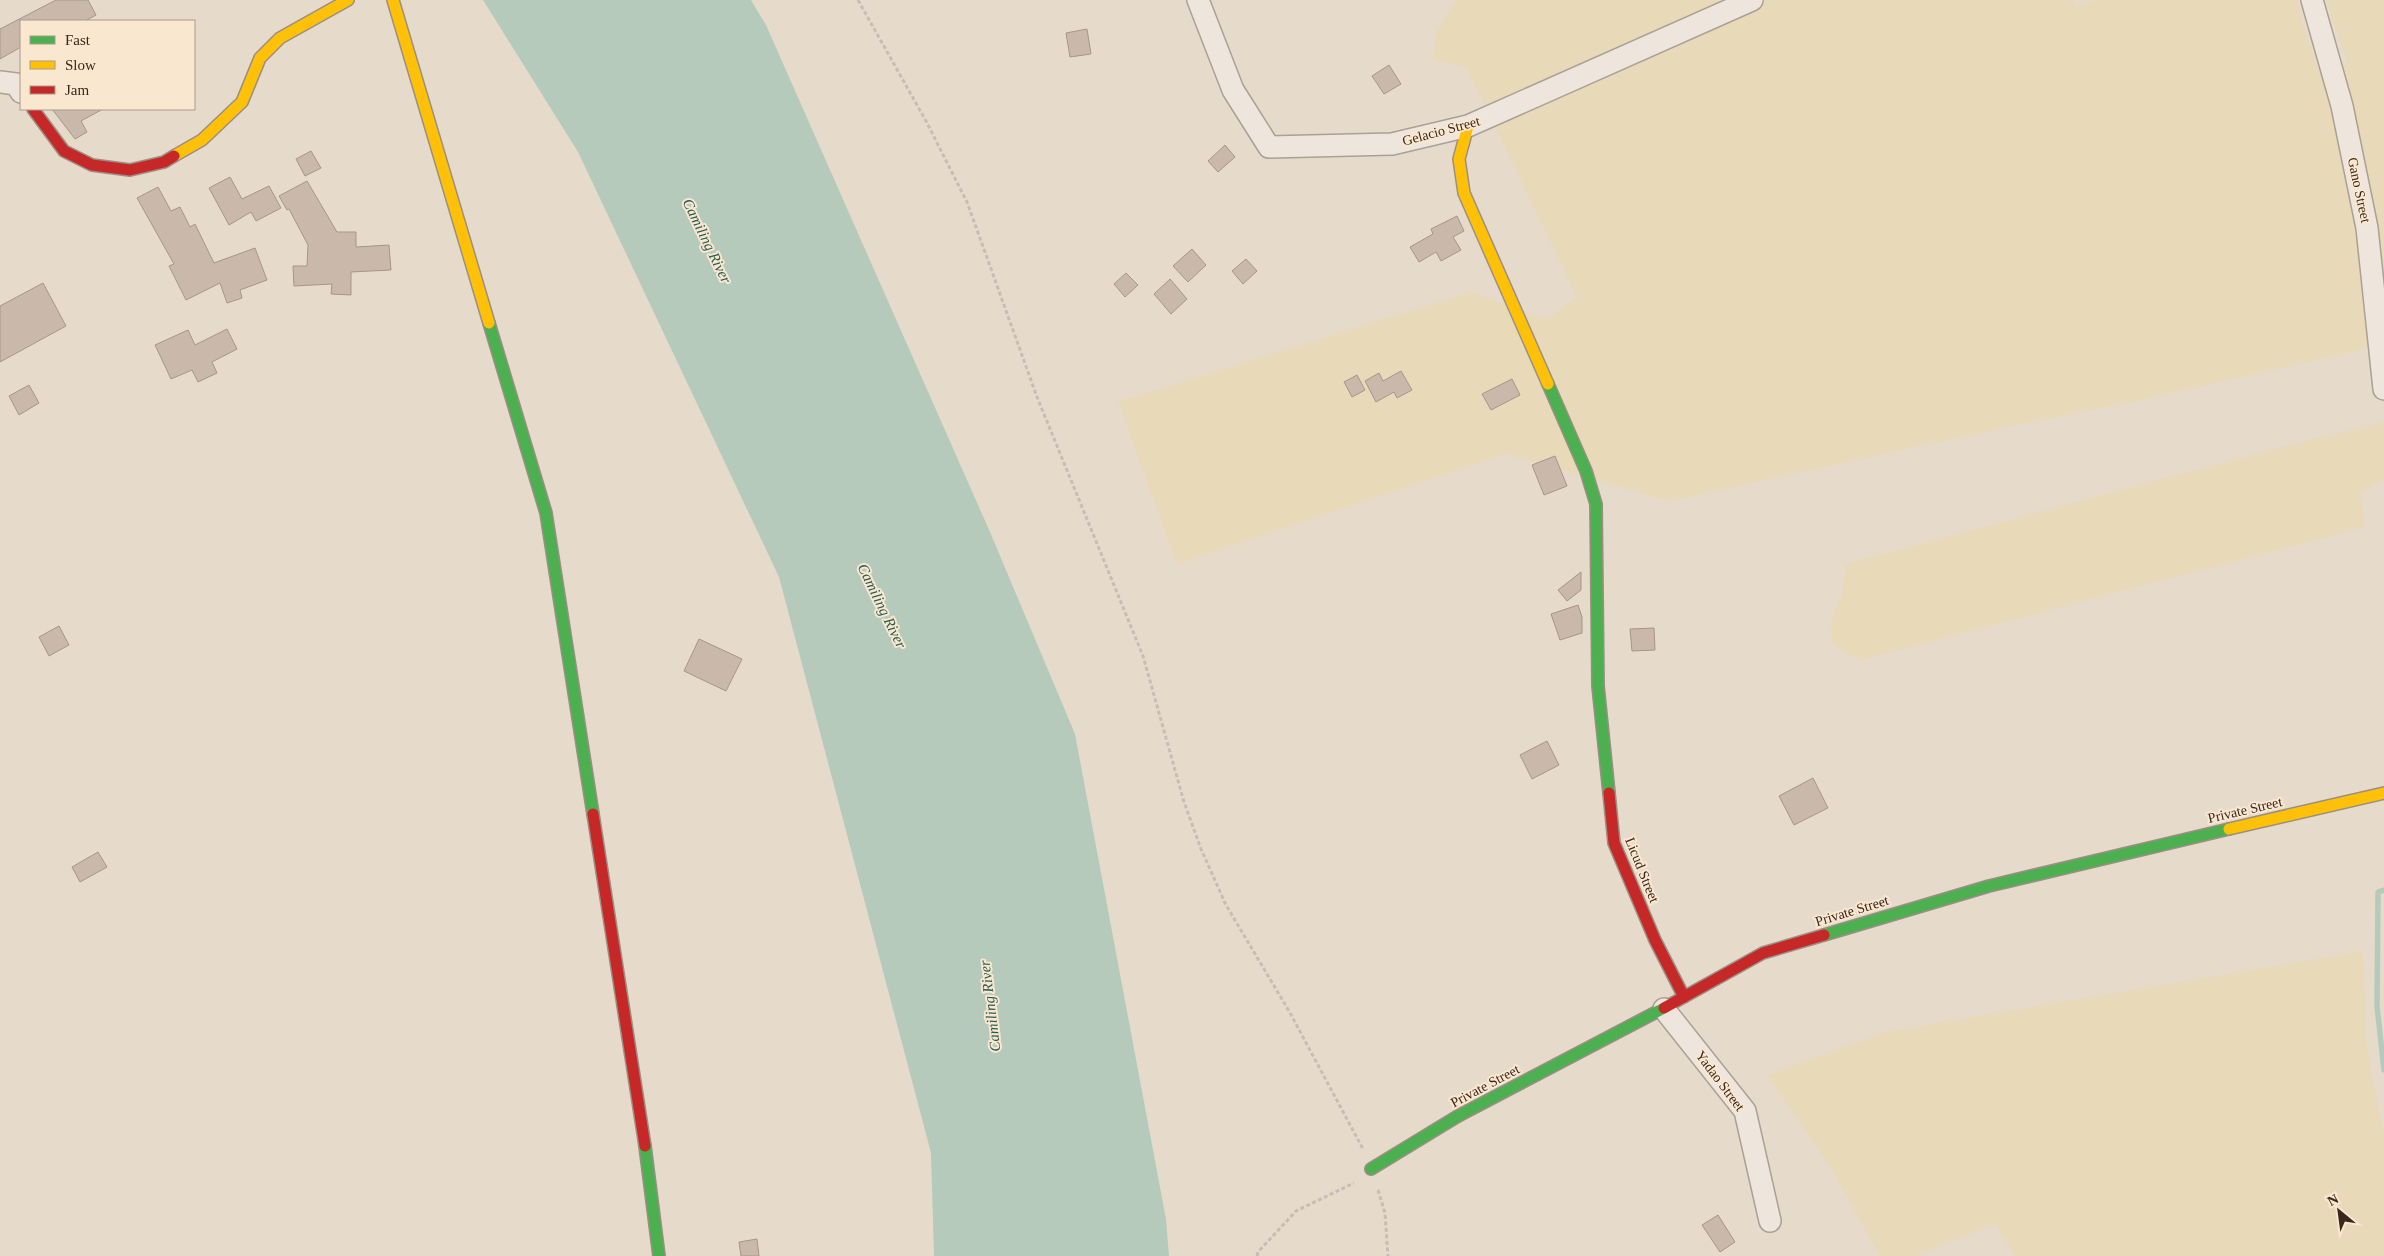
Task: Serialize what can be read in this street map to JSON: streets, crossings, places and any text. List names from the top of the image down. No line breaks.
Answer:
{"streets":{"street":["Gelacio Street","Gano Street","Private Street","Licud Street","Yadao Street"]},"crossings":[["Gelacio Street","Licud Street"],["Private Street","Licud Street"],["Private Street","Yadao Street"]],"water":["Camiling River"],"legend":["Fast","Slow","Jam"],"north":"top left"}
